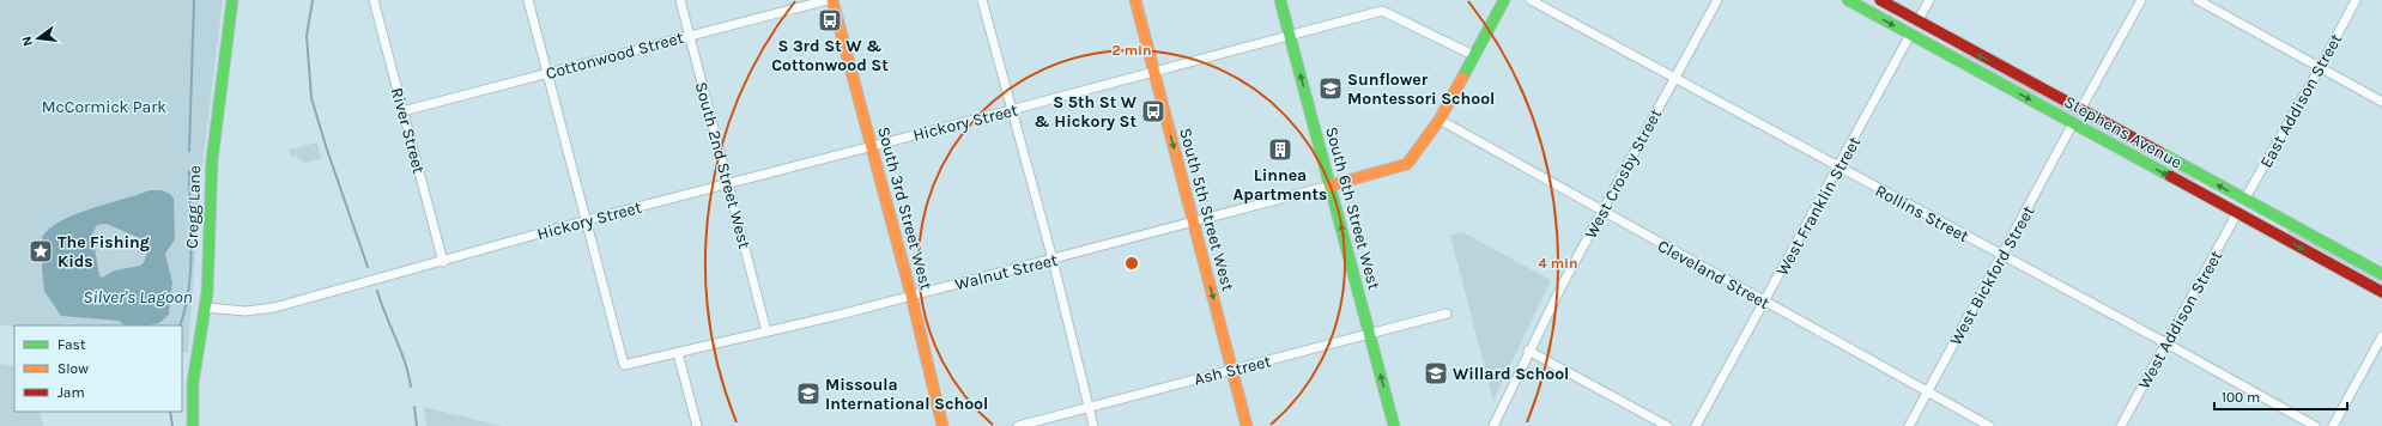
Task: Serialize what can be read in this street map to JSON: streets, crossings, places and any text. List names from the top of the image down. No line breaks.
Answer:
{"streets":{"main road":["Stephens Avenue","Cregg Lane","South 3rd Street West","South 6th Street West","South 5th Street West"],"street":["Cottonwood Street","East Addison Street","Hickory Street","River Street","South 2nd Street West","West Crosby Street","West Franklin Street","Rollins Street","Walnut Street","Cleveland Street","West Bickford Street","West Addison Street","Ash Street"]},"crossings":[["Cottonwood Street","River Street"],["Cottonwood Street","South 2nd Street West"],["East Addison Street","Stephens Avenue"],["Hickory Street","River Street"],["Hickory Street","South 2nd Street West"],["Hickory Street","Cregg Lane"],["Hickory Street","South 3rd Street West"],["Hickory Street","South 6th Street West"],["Hickory Street","South 5th Street West"],["Hickory Street","Walnut Street"],["Stephens Avenue","West Franklin Street"],["Stephens Avenue","West Bickford Street"],["Stephens Avenue","West Addison Street"],["South 2nd Street West","Walnut Street"],["West Crosby Street","Rollins Street"],["West Crosby Street","Cleveland Street"],["West Franklin Street","Rollins Street"],["West Franklin Street","Cleveland Street"],["South 3rd Street West","Walnut Street"],["South 6th Street West","Walnut Street"],["South 6th Street West","Ash Street"],["South 5th Street West","Walnut Street"],["South 5th Street West","Ash Street"],["Rollins Street","West Bickford Street"],["Rollins Street","West Addison Street"],["Cleveland Street","West Bickford Street"]],"one_way":["South 6th Street West","South 5th Street West"],"water":["Silver's Lagoon"],"parks":["McCormick Park"],"places":{"bus stop":["S 3rd St W & Cottonwood St","S 5th St W & Hickory St"],"school or university":["Sunflower Montessori School","Willard School","Missoula International School"],"building":["Linnea Apartments"],"place":["The Fishing Kids"]},"legend":["Fast","Slow","Jam"],"scale_bar":"100 m","north":"left","rings":["2 min","4 min"]}
